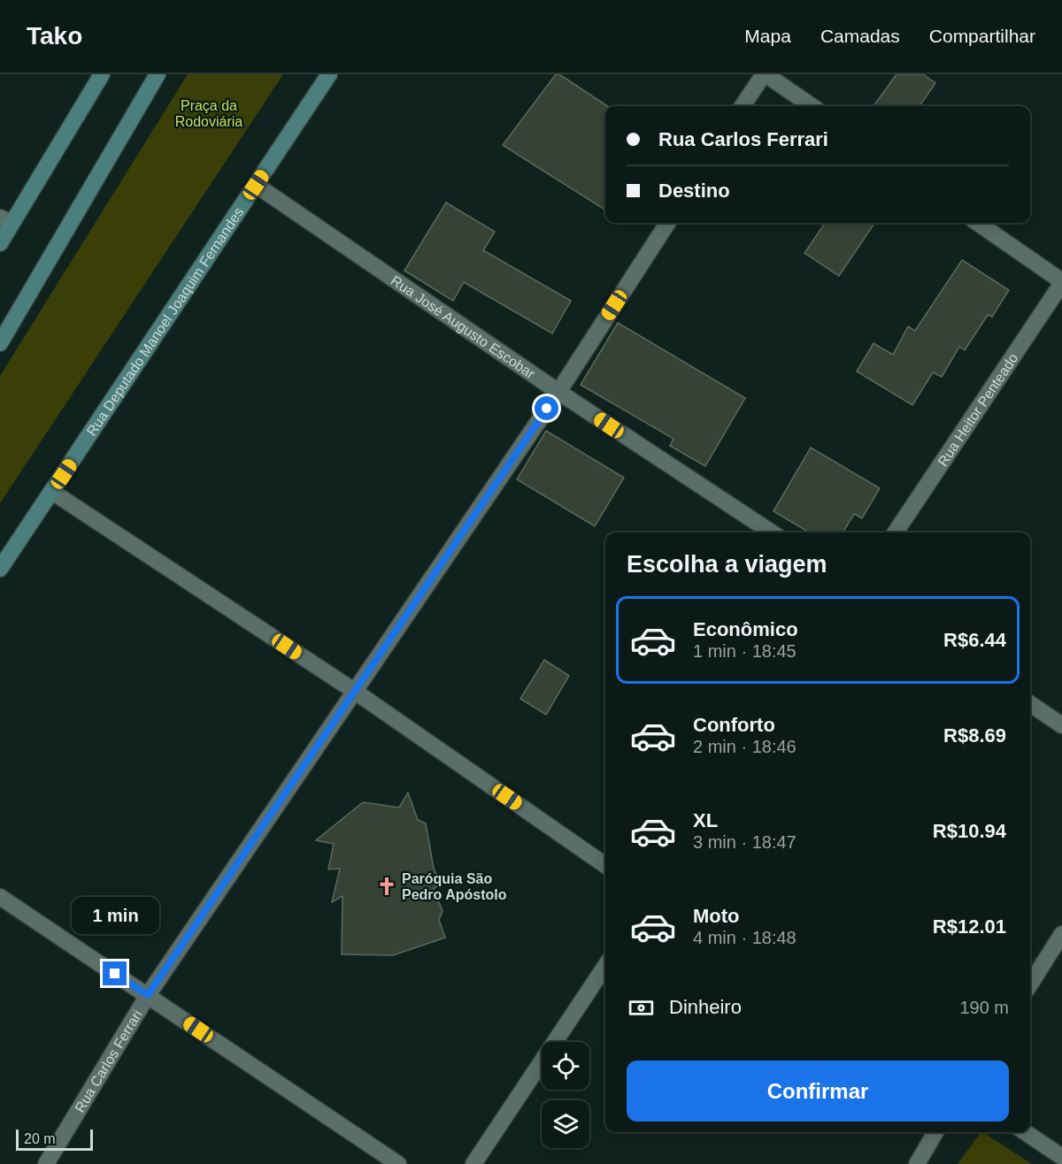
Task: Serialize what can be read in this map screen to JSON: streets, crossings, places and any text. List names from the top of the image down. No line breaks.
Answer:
{"streets":{"main road":["Rua Deputado Manoel Joaquim Fernandes"],"street":["Rua José Augusto Escobar","Rua Heitor Penteado","Rua Carlos Ferrari"]},"crossings":[["Rua Deputado Manoel Joaquim Fernandes","Rua José Augusto Escobar"],["Rua José Augusto Escobar","Rua Carlos Ferrari"]],"parks":["Praça da Rodoviária"],"places":{"church":["Paróquia São Pedro Apóstolo"]},"scale_bar":"20 m","page":{"header":"Tako","nav":["Mapa","Camadas","Compartilhar"],"banner":["Rua Carlos Ferrari","Destino"],"heading":"Escolha a viagem","list":[{"name":"Econômico","note":"1 min · 18:45","value":"R$6.44"},{"name":"Conforto","note":"2 min · 18:46","value":"R$8.69"},{"name":"XL","note":"3 min · 18:47","value":"R$10.94"},{"name":"Moto","note":"4 min · 18:48","value":"R$12.01"}],"bubble":"1 min","pay":["Dinheiro","190 m"],"buttons":"Confirmar","scale":"20 m"}}
